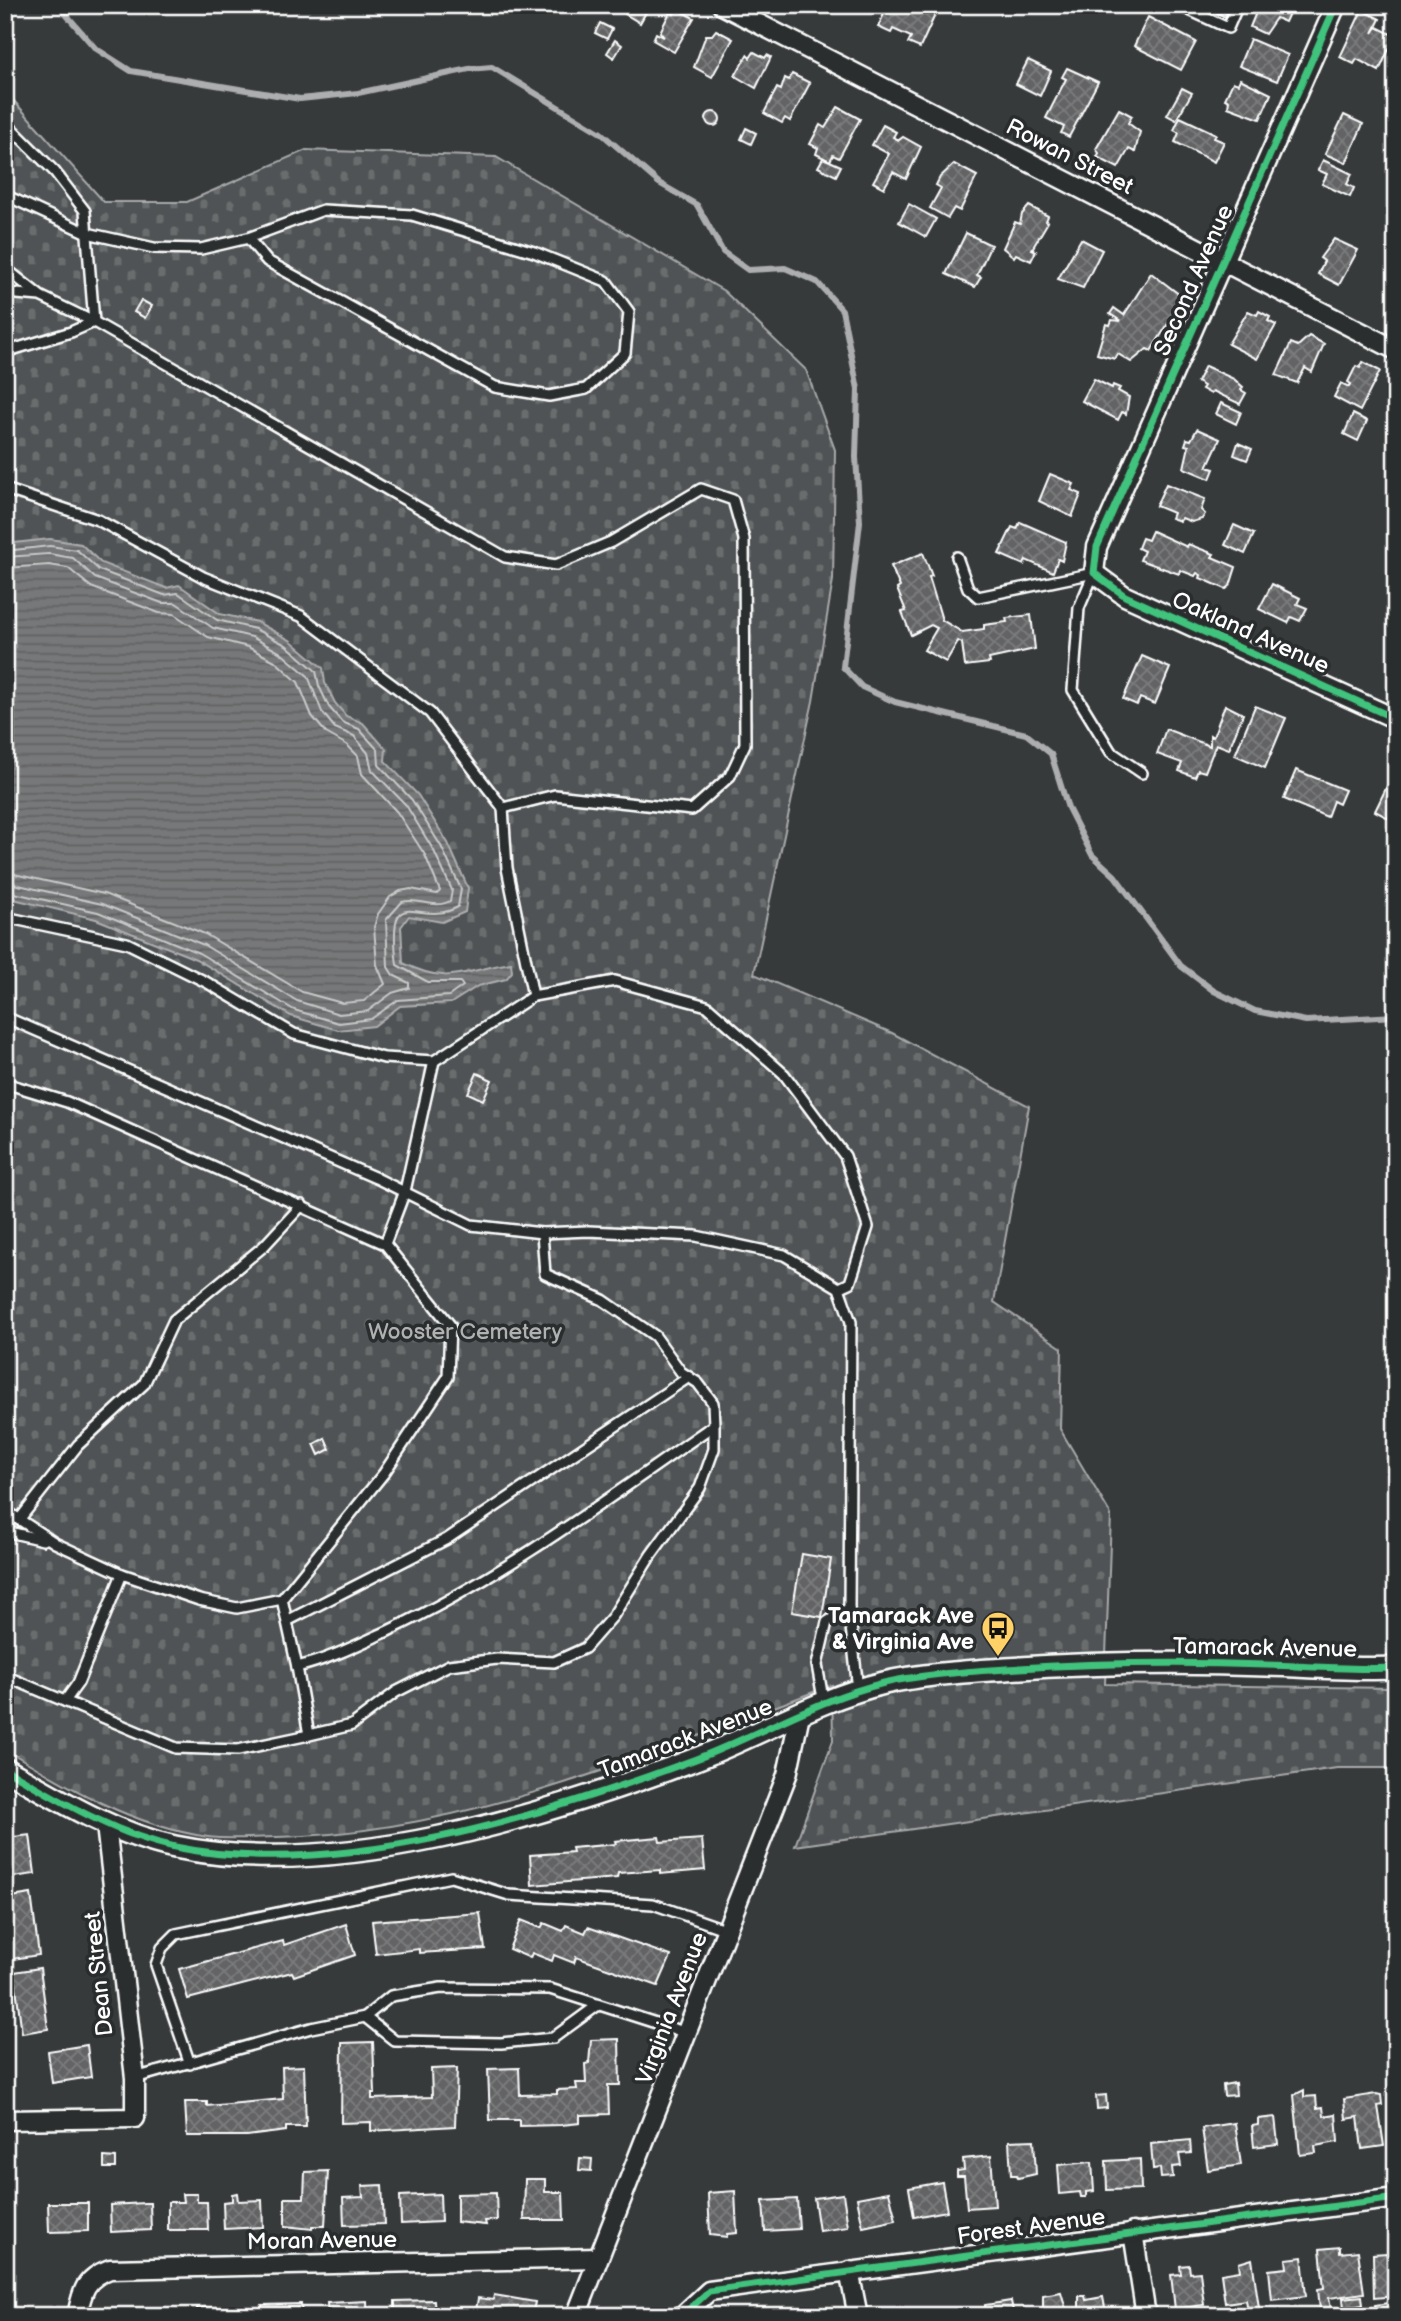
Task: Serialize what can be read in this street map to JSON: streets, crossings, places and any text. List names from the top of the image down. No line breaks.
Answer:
{"streets":{"street":["Rowan Street","Second Avenue","Oakland Avenue","Tamarack Avenue","Dean Street","Virginia Avenue","Forest Avenue","Moran Avenue"]},"crossings":[["Rowan Street","Second Avenue"],["Second Avenue","Oakland Avenue"],["Tamarack Avenue","Dean Street"],["Tamarack Avenue","Virginia Avenue"],["Virginia Avenue","Moran Avenue"]],"parks":["Wooster Cemetery"],"places":{"bus stop":["Tamarack Ave & Virginia Ave"]}}
